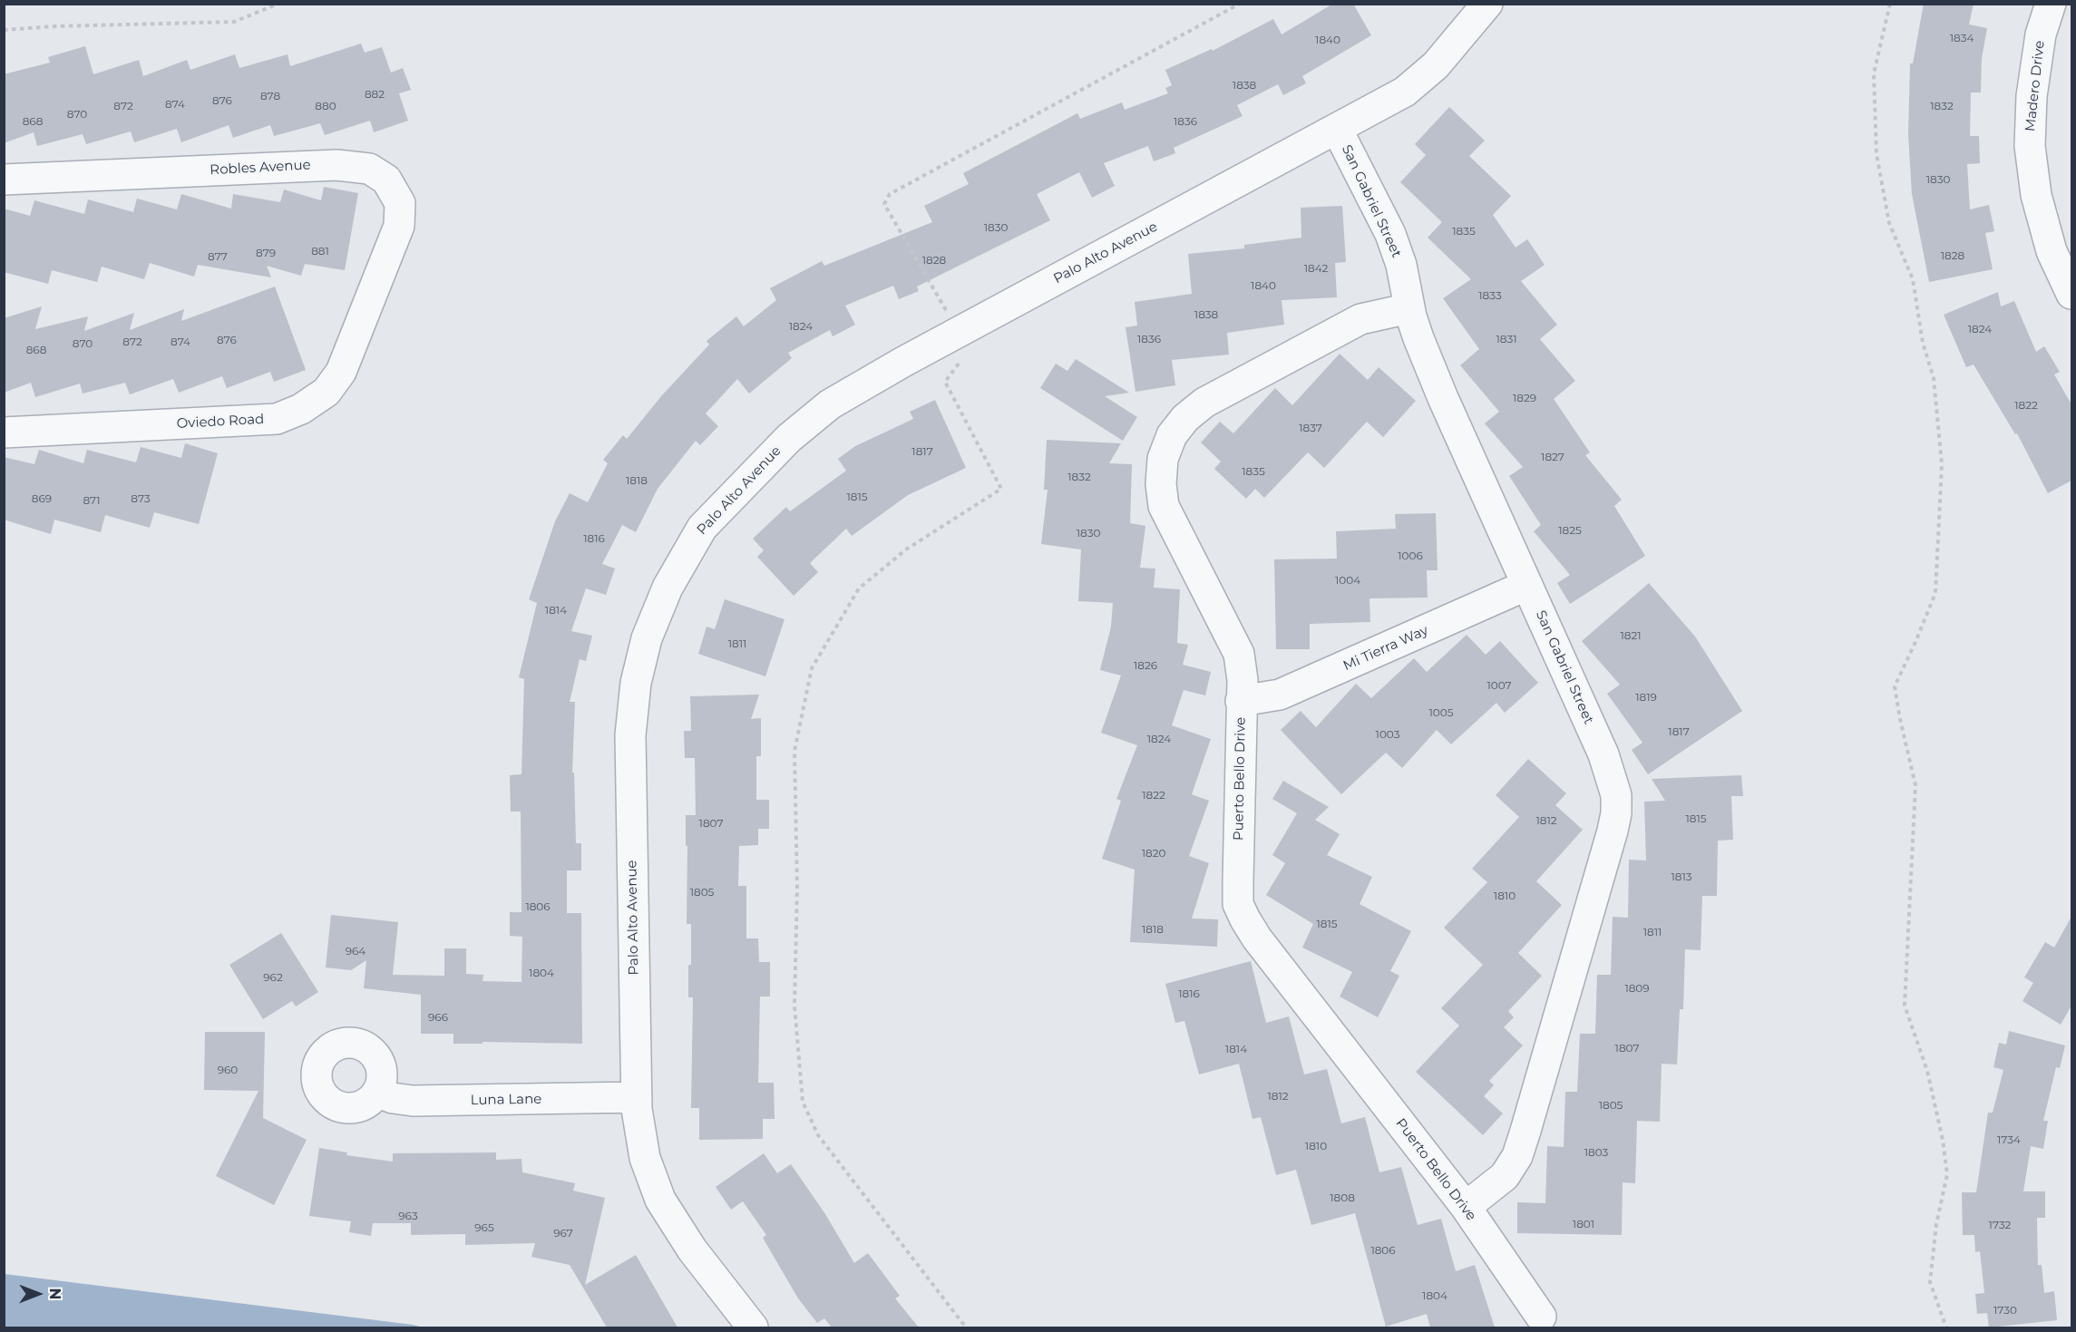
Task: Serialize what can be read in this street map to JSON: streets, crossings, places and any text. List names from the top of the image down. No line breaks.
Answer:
{"streets":{"street":["Madero Drive","Robles Avenue","San Gabriel Street","Palo Alto Avenue","Oviedo Road","Mi Tierra Way","Puerto Bello Drive","Luna Lane"]},"crossings":[["Robles Avenue","Oviedo Road"],["San Gabriel Street","Palo Alto Avenue"],["San Gabriel Street","Mi Tierra Way"],["San Gabriel Street","Puerto Bello Drive"],["Palo Alto Avenue","Luna Lane"],["Mi Tierra Way","Puerto Bello Drive"]],"house_numbers":["1834","1840","1838","882","878","876","874","872","880","1832","870","868","1836","1830","1830","1835","881","879","1828","877","1828","1842","1840","1833","1838","1824","1824","1836","1831","876","872","874","870","868","1829","1822","1837","1817","1827","1835","1832","1818","1815","869","873","871","1825","1830","1816","1006","1004","1814","1821","1811","1826","1007","1819","1005","1817","1003","1824","1822","1815","1812","1807","1820","1813","1805","1810","1806","1815","1818","1811","964","1804","962","1809","1816","966","1807","1814","960","1812","1805","1734","1810","1803","1808","963","1801","1732","965","967","1806","1804","1730"],"north":"right"}
